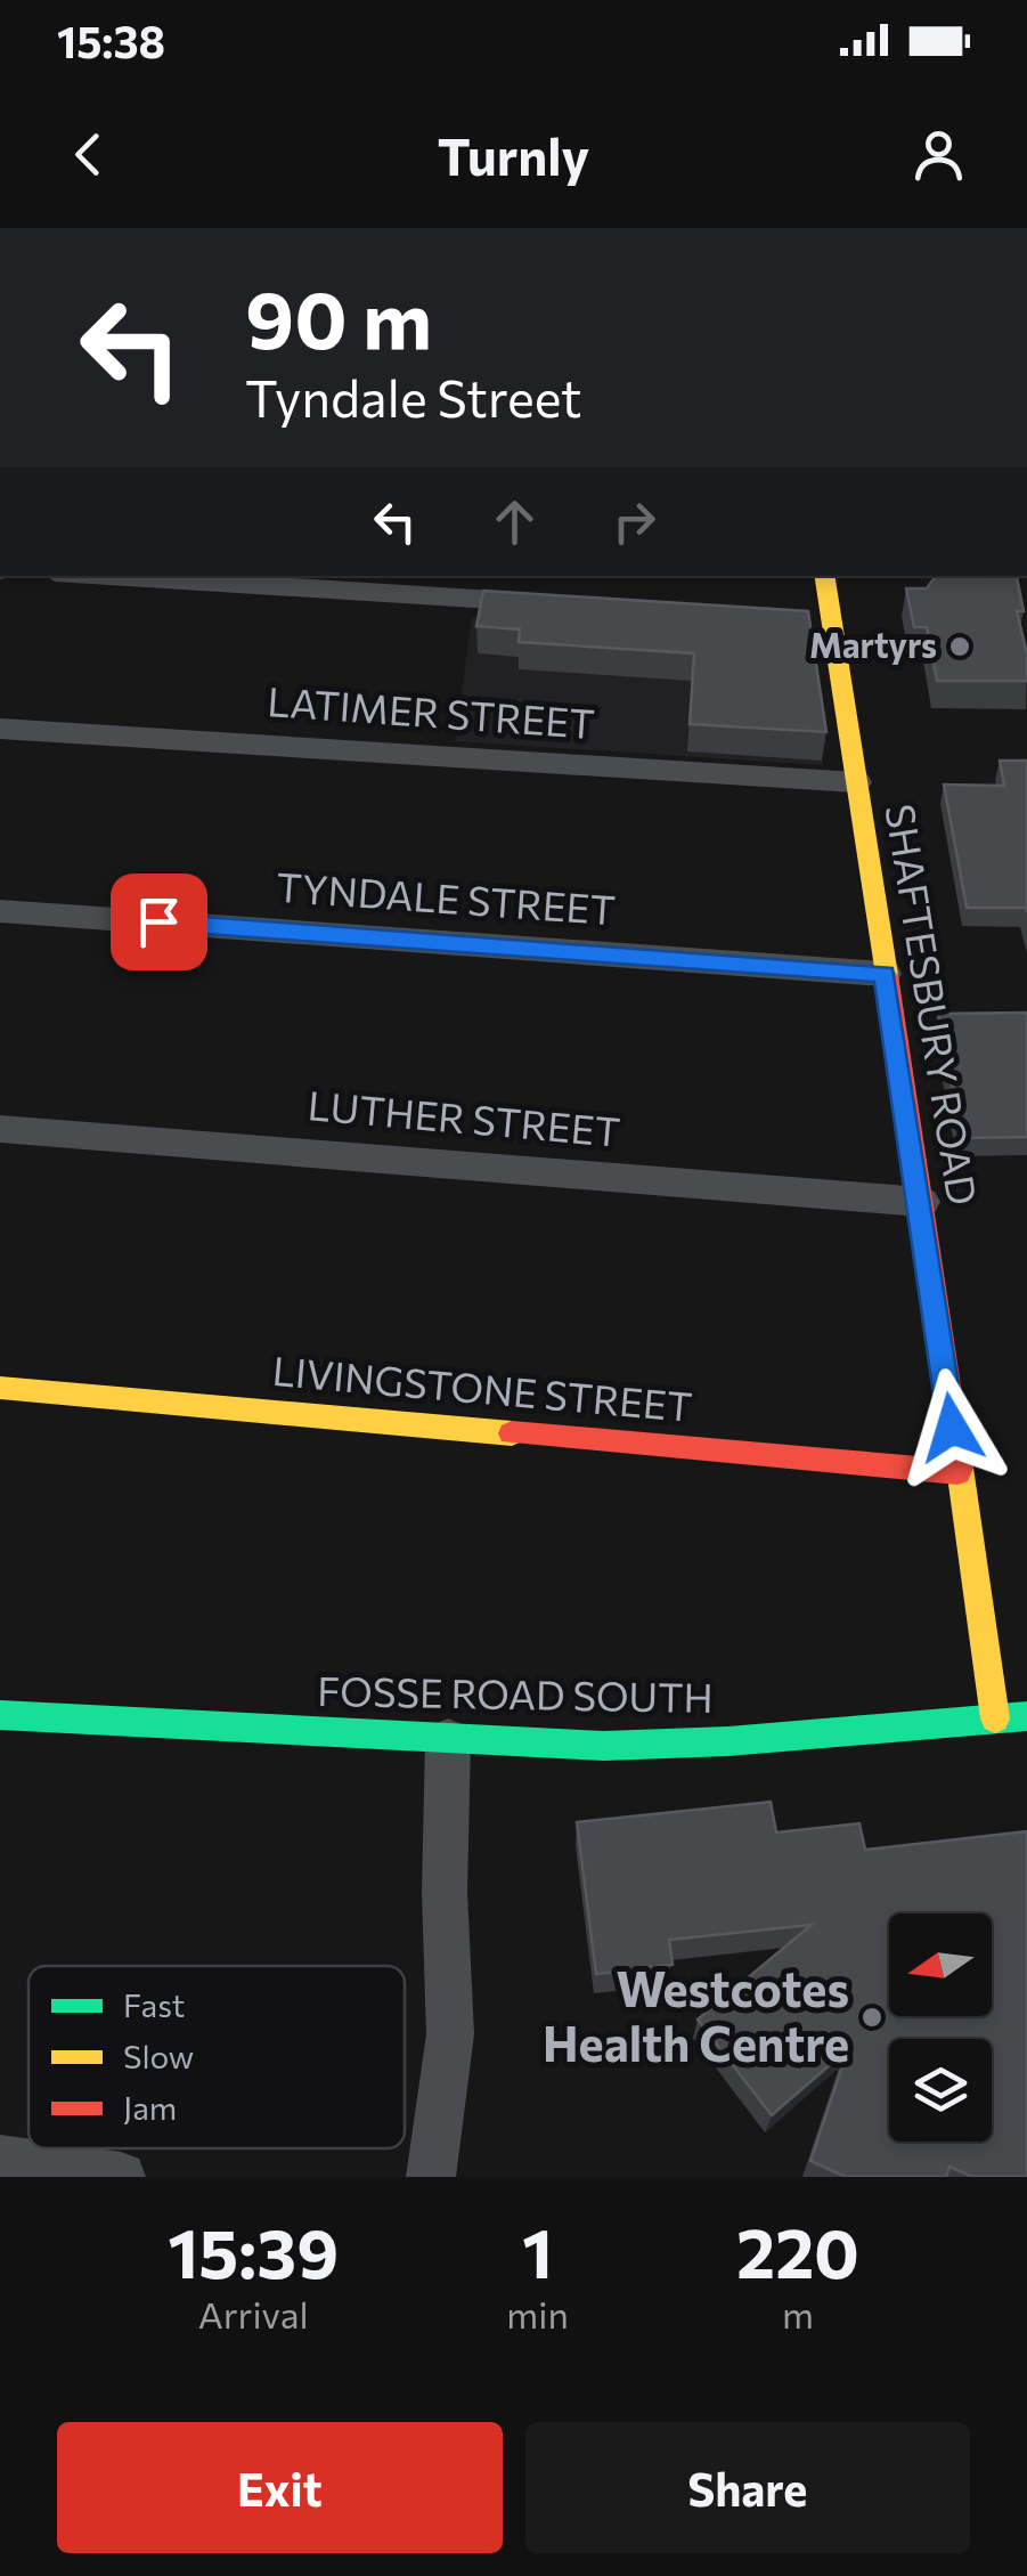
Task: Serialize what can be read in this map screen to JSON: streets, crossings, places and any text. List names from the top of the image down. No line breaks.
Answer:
{"streets":{"street":["LATIMER STREET","TYNDALE STREET","SHAFTESBURY ROAD","LUTHER STREET","LIVINGSTONE STREET","FOSSE ROAD SOUTH"]},"crossings":[["LATIMER STREET","SHAFTESBURY ROAD"],["TYNDALE STREET","SHAFTESBURY ROAD"],["SHAFTESBURY ROAD","LUTHER STREET"],["SHAFTESBURY ROAD","LIVINGSTONE STREET"],["SHAFTESBURY ROAD","FOSSE ROAD SOUTH"]],"places":["Martyrs","Westcotes Health Centre"],"legend":["Fast","Slow","Jam"],"north":"left","page":{"status":"15:38","header":"Turnly","turn":["90 m","Tyndale Street"],"eta":["15:39","Arrival","1","min","220","m"],"buttons":["Exit","Share"]}}
